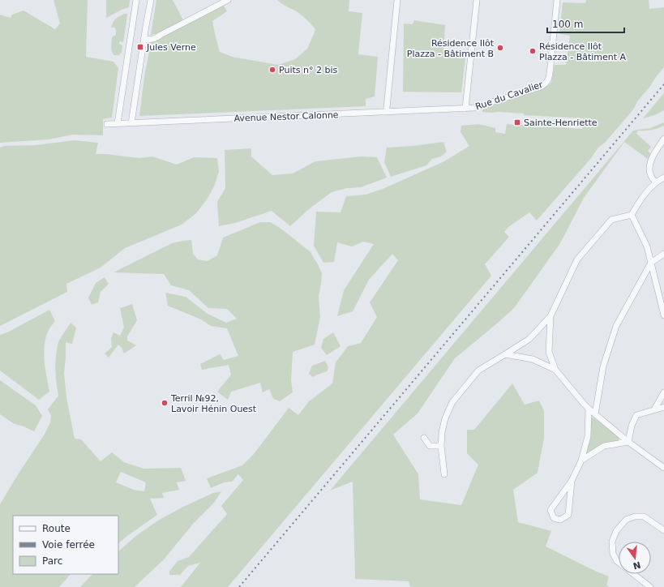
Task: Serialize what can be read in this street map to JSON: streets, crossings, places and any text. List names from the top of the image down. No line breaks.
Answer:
{"streets":{"street":["Rue du Cavalier","Avenue Nestor Calonne"]},"crossings":[["Rue du Cavalier","Avenue Nestor Calonne"]],"places":{"transit":["Jules Verne","Sainte-Henriette"],"other":["Résidence Ilôt Plazza - Bâtiment B","Résidence Ilôt Plazza - Bâtiment A","Puits n° 2 bis","Terril №92, Lavoir Hénin Ouest"]},"legend":["Route","Voie ferrée","Parc"],"scale_bar":"100 m","north":"bottom"}
